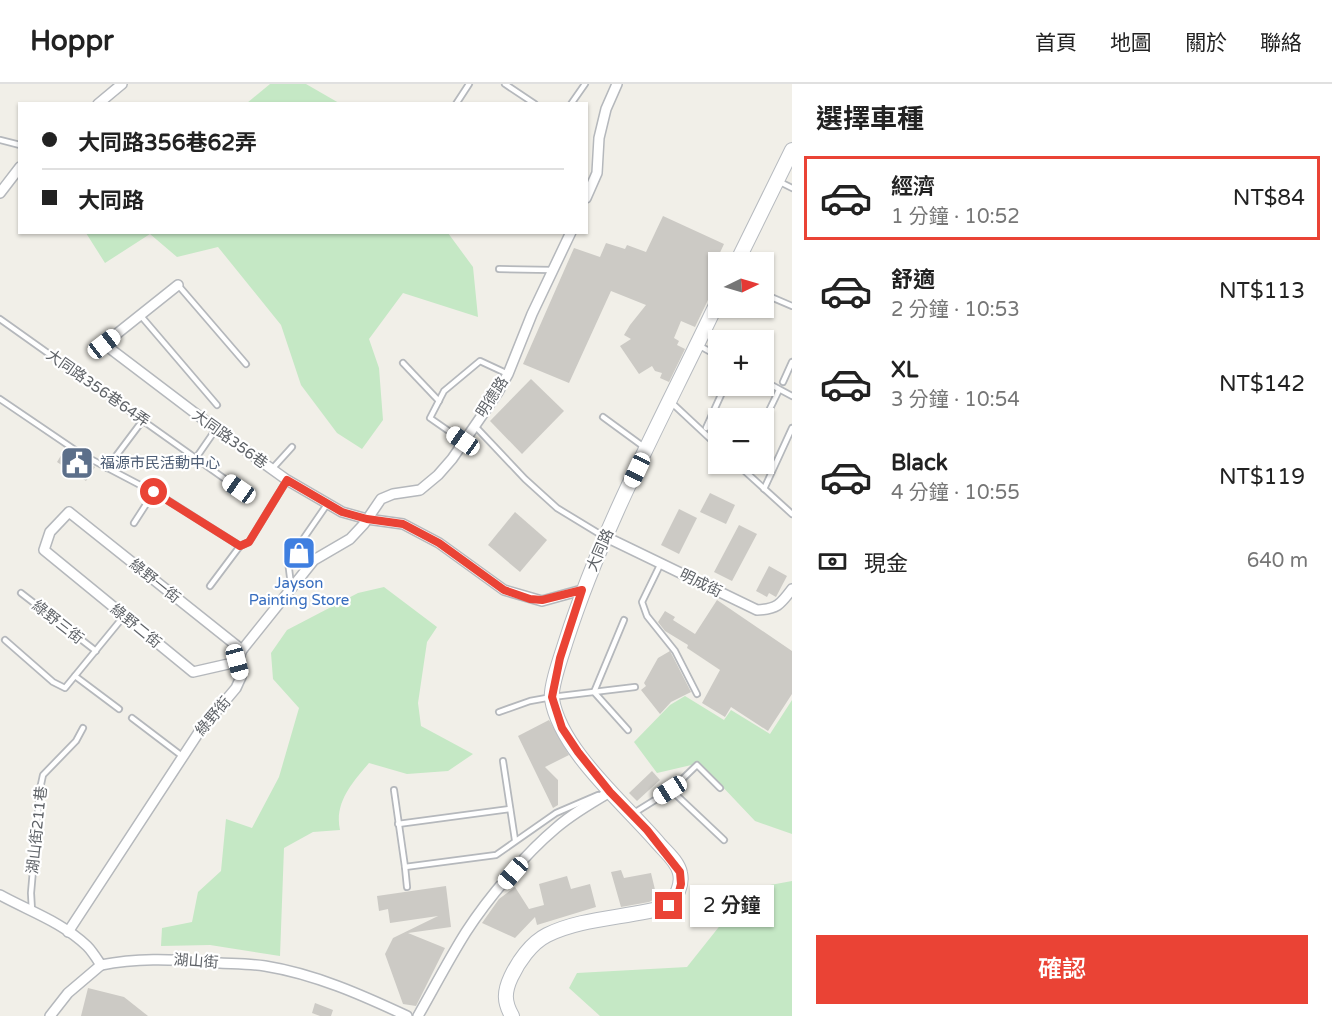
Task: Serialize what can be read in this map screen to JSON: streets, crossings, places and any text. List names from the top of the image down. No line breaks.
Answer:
{"streets":{"street":["明德路","大同路356巷","大同路","綠野一街","明成街","綠野二街","綠野街","湖山街"],"lane":["大同路356巷64弄","綠野三街","湖山街211巷"]},"crossings":[["明德路","大同路356巷"],["明德路","綠野街"],["大同路356巷","大同路"],["大同路356巷","綠野街"],["大同路","明成街"],["綠野一街","綠野二街"],["綠野一街","綠野街"],["綠野二街","綠野街"]],"places":{"public building":["福源市民活動中心"],"shop":["Jayson Painting Store"]},"north":"right","page":{"header":"Hoppr","nav":["首頁","地圖","關於","聯絡"],"heading":"選擇車種","banner":["大同路356巷62弄","大同路"],"list":[{"name":"經濟","note":"1 分鐘 · 10:52","value":"NT$84"},{"name":"舒適","note":"2 分鐘 · 10:53","value":"NT$113"},{"name":"XL","note":"3 分鐘 · 10:54","value":"NT$142"},{"name":"Black","note":"4 分鐘 · 10:55","value":"NT$119"}],"map_buttons":["+","−"],"pay":["現金","640 m"],"bubble":"2 分鐘","buttons":"確認"}}
